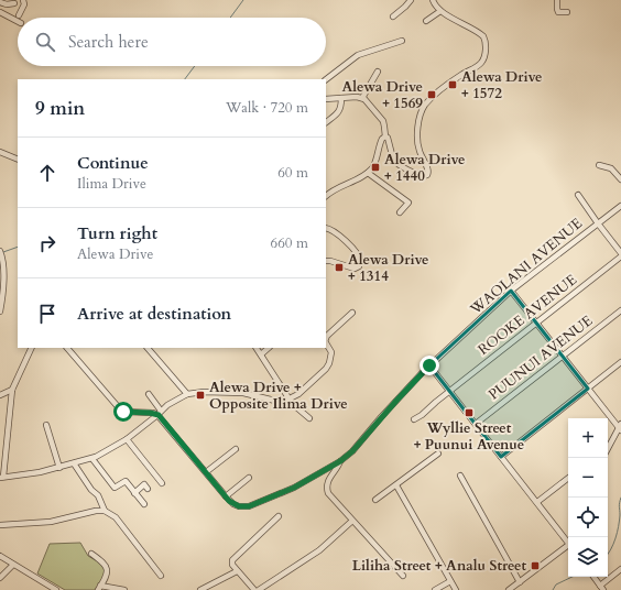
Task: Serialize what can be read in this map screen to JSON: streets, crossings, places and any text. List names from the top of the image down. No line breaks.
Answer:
{"streets":{"street":["WAOLANI AVENUE","ROOKE AVENUE","PUUNUI AVENUE"]},"places":{"transit":["Alewa Drive + 1572","Alewa Drive + 1569","Alewa Drive + 1440","Alewa Drive + 1314","Alewa Drive + Opposite Ilima Drive","Wyllie Street + Puunui Avenue","Liliha Street + Analu Street"]},"page":{"search":"Search here","heading":["9 min","Walk · 720 m"],"list":[["Continue","Ilima Drive","60 m"],["Turn right","Alewa Drive","660 m"],"Arrive at destination"],"map_buttons":["+","−"]}}
